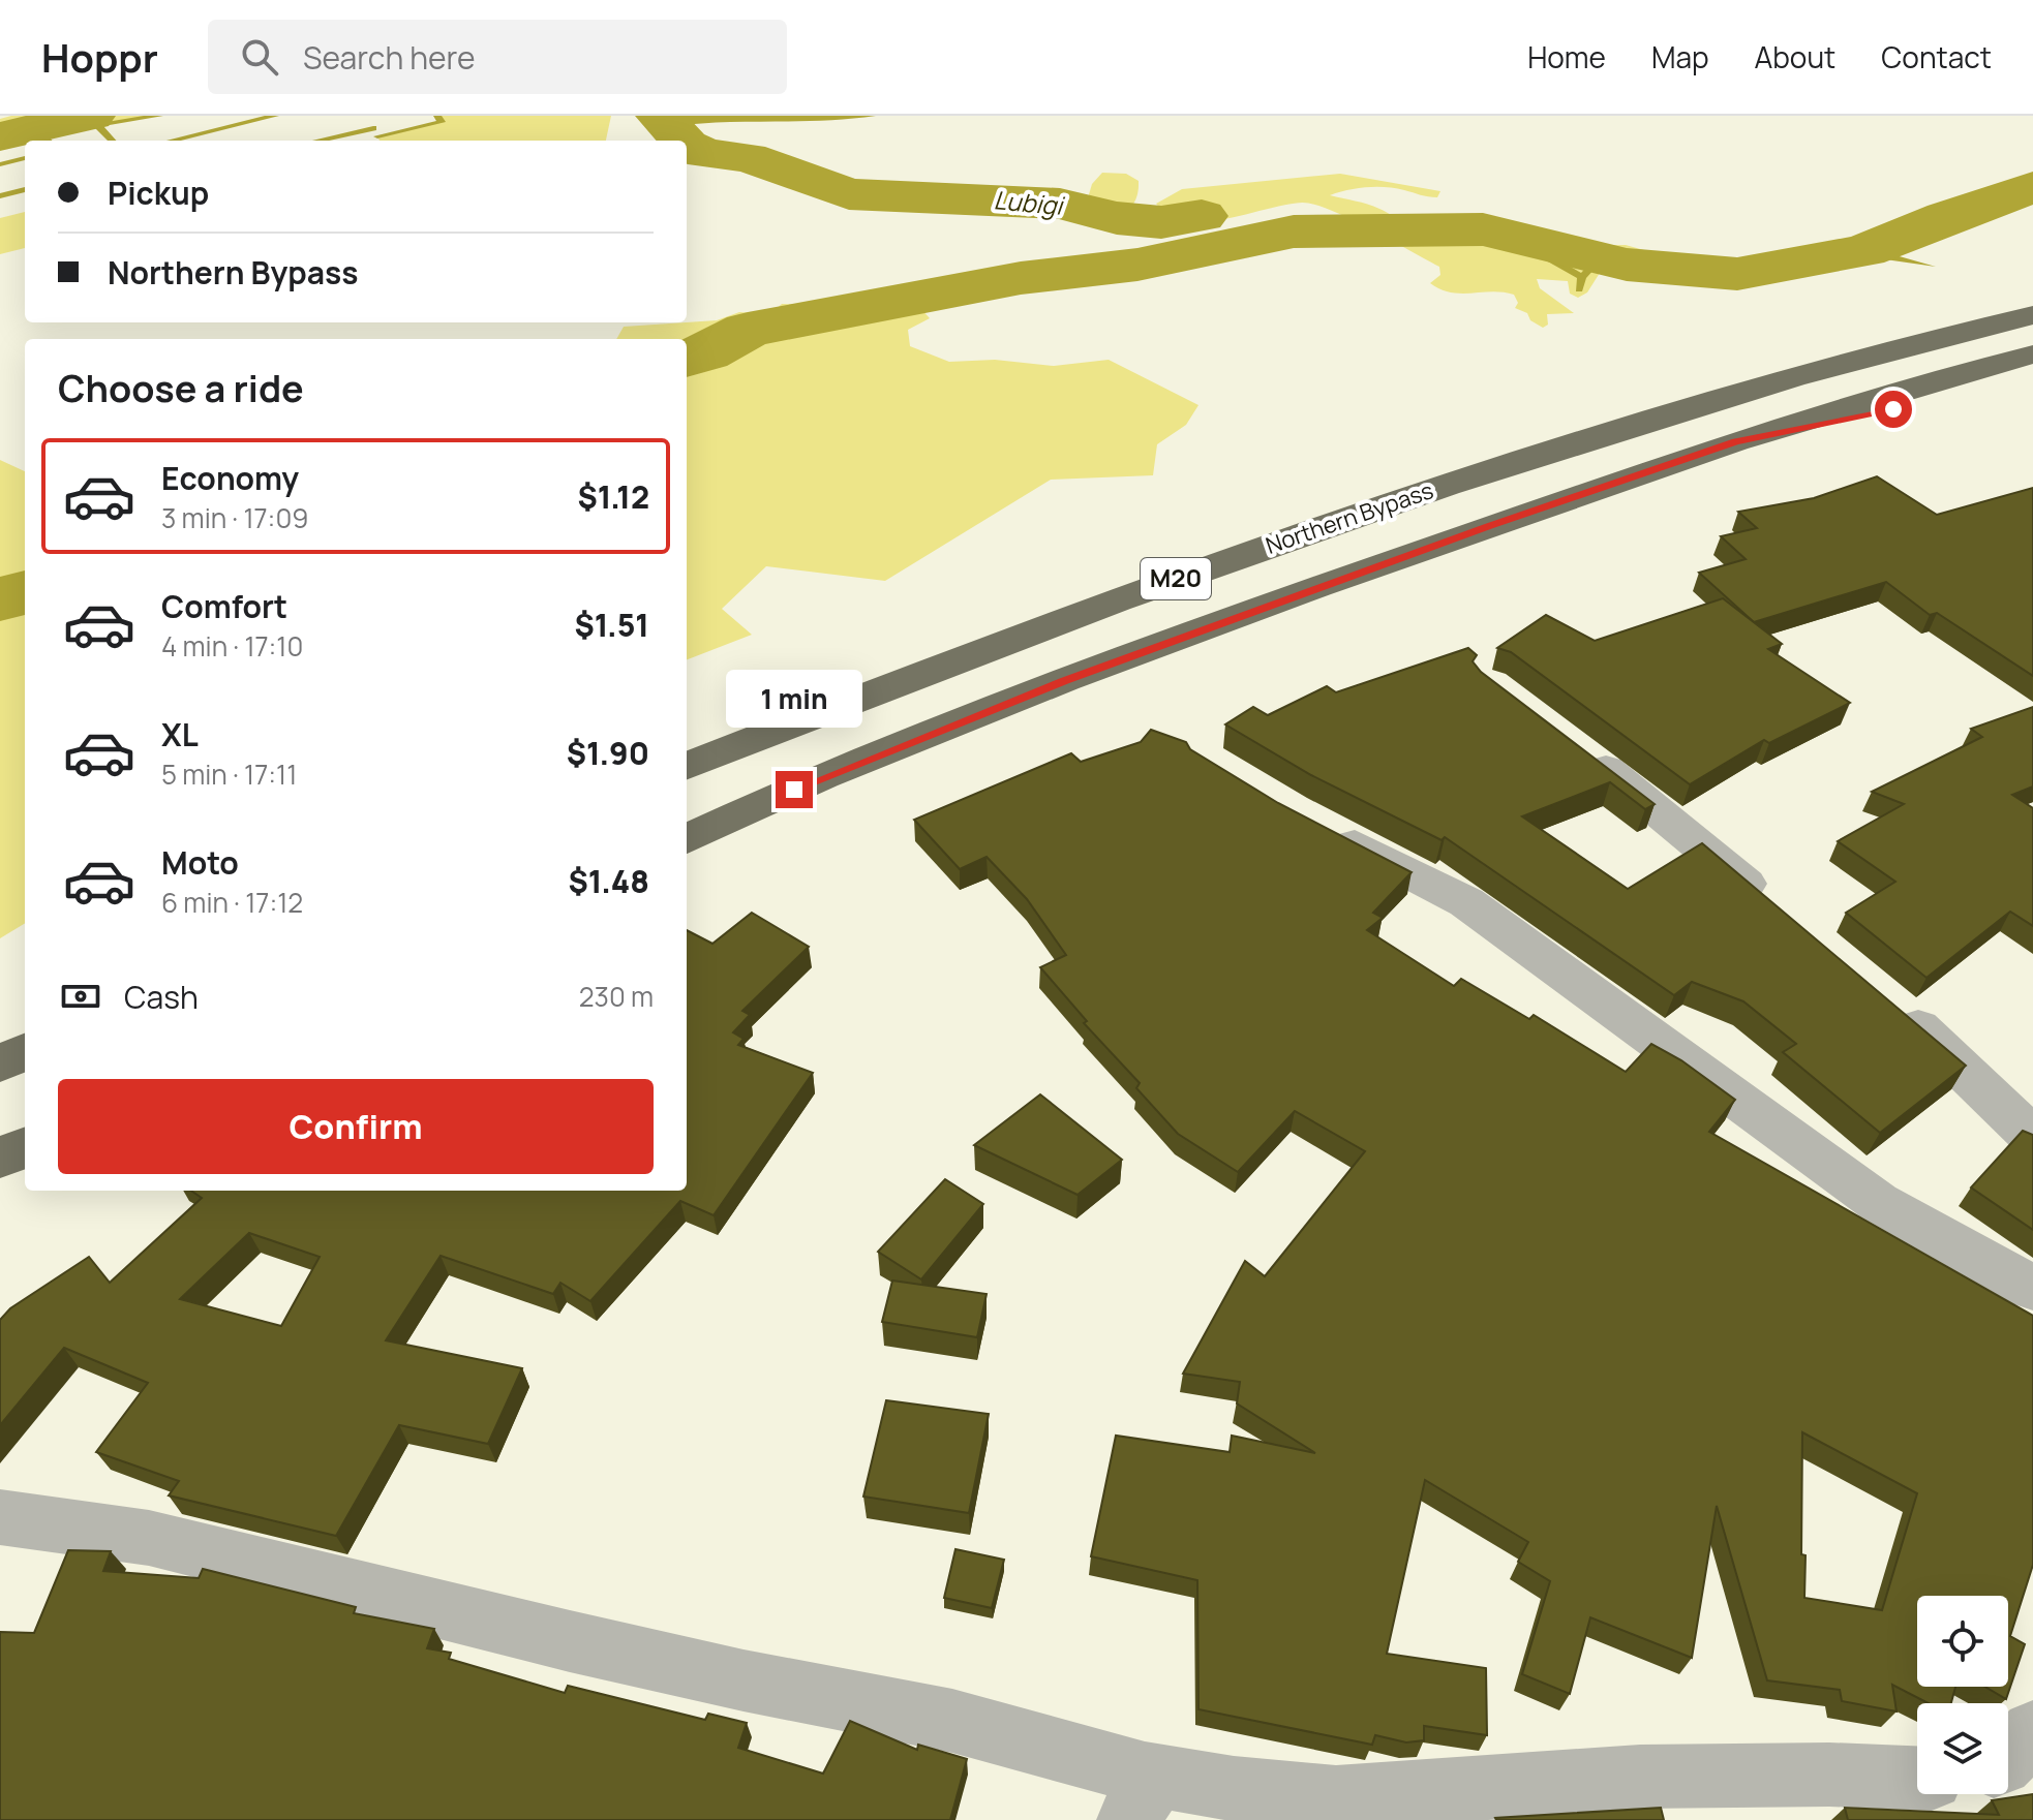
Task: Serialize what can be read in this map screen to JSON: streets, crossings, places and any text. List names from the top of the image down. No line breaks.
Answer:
{"streets":{"highway":["Northern Bypass","M20"]},"water":["Lubigi"],"page":{"header":"Hoppr","search":"Search here","nav":["Home","Map","About","Contact"],"banner":["Pickup","Northern Bypass"],"heading":"Choose a ride","list":[{"name":"Economy","note":"3 min · 17:09","value":"$1.12"},{"name":"Comfort","note":"4 min · 17:10","value":"$1.51"},{"name":"XL","note":"5 min · 17:11","value":"$1.90"},{"name":"Moto","note":"6 min · 17:12","value":"$1.48"}],"bubble":"1 min","pay":["Cash","230 m"],"buttons":"Confirm"}}
